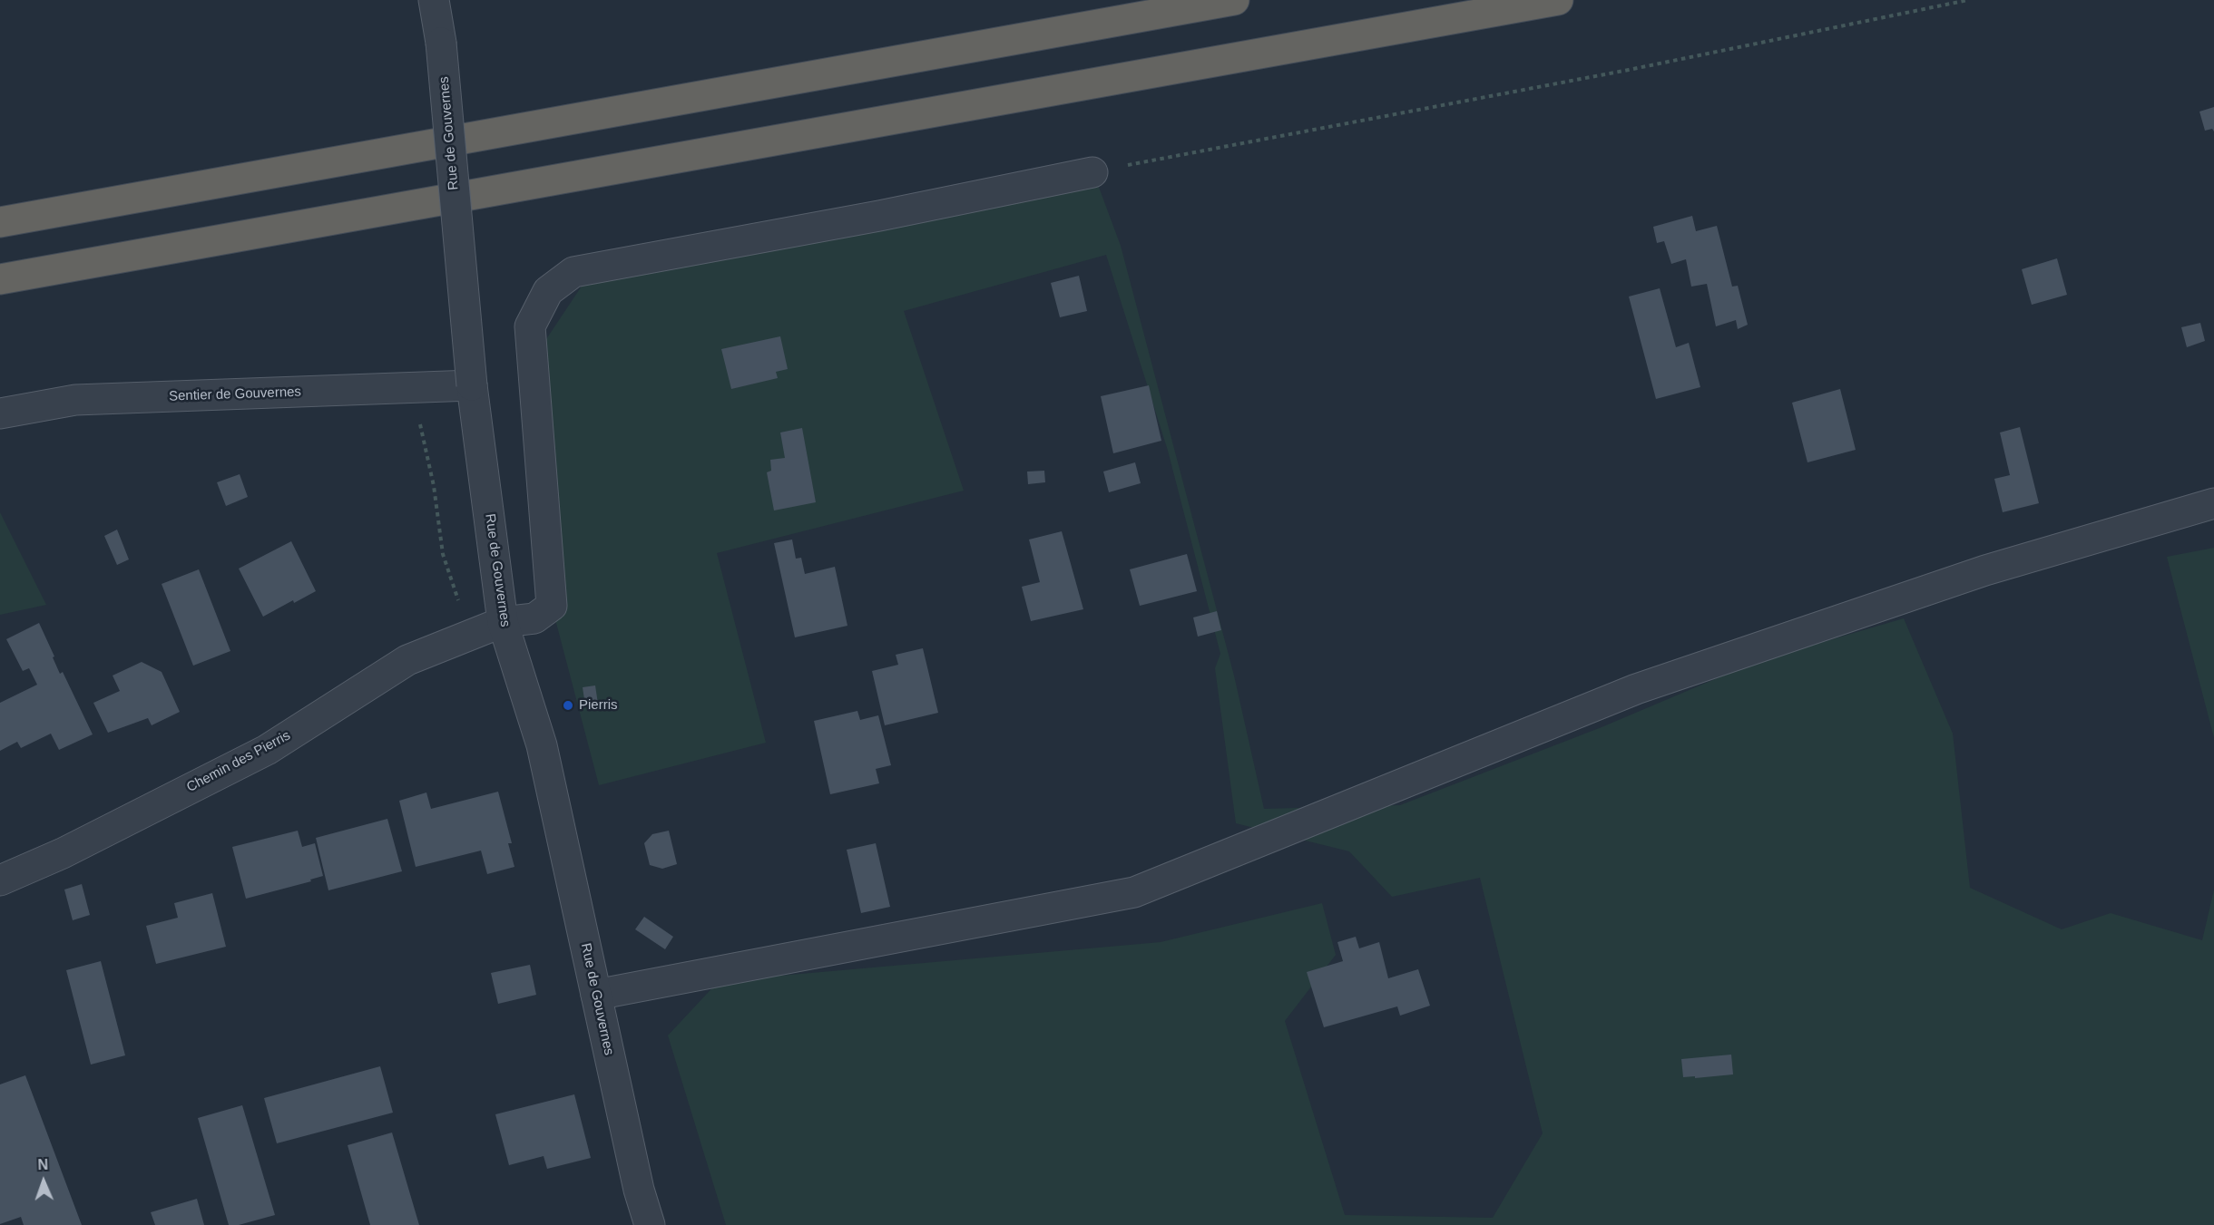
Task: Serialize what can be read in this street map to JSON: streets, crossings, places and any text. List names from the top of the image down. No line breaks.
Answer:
{"streets":{"street":["Rue de Gouvernes","Sentier de Gouvernes","Chemin des Pierris"]},"crossings":[["Rue de Gouvernes","Sentier de Gouvernes"],["Rue de Gouvernes","Chemin des Pierris"]],"places":["Pierris"],"north":"top"}
